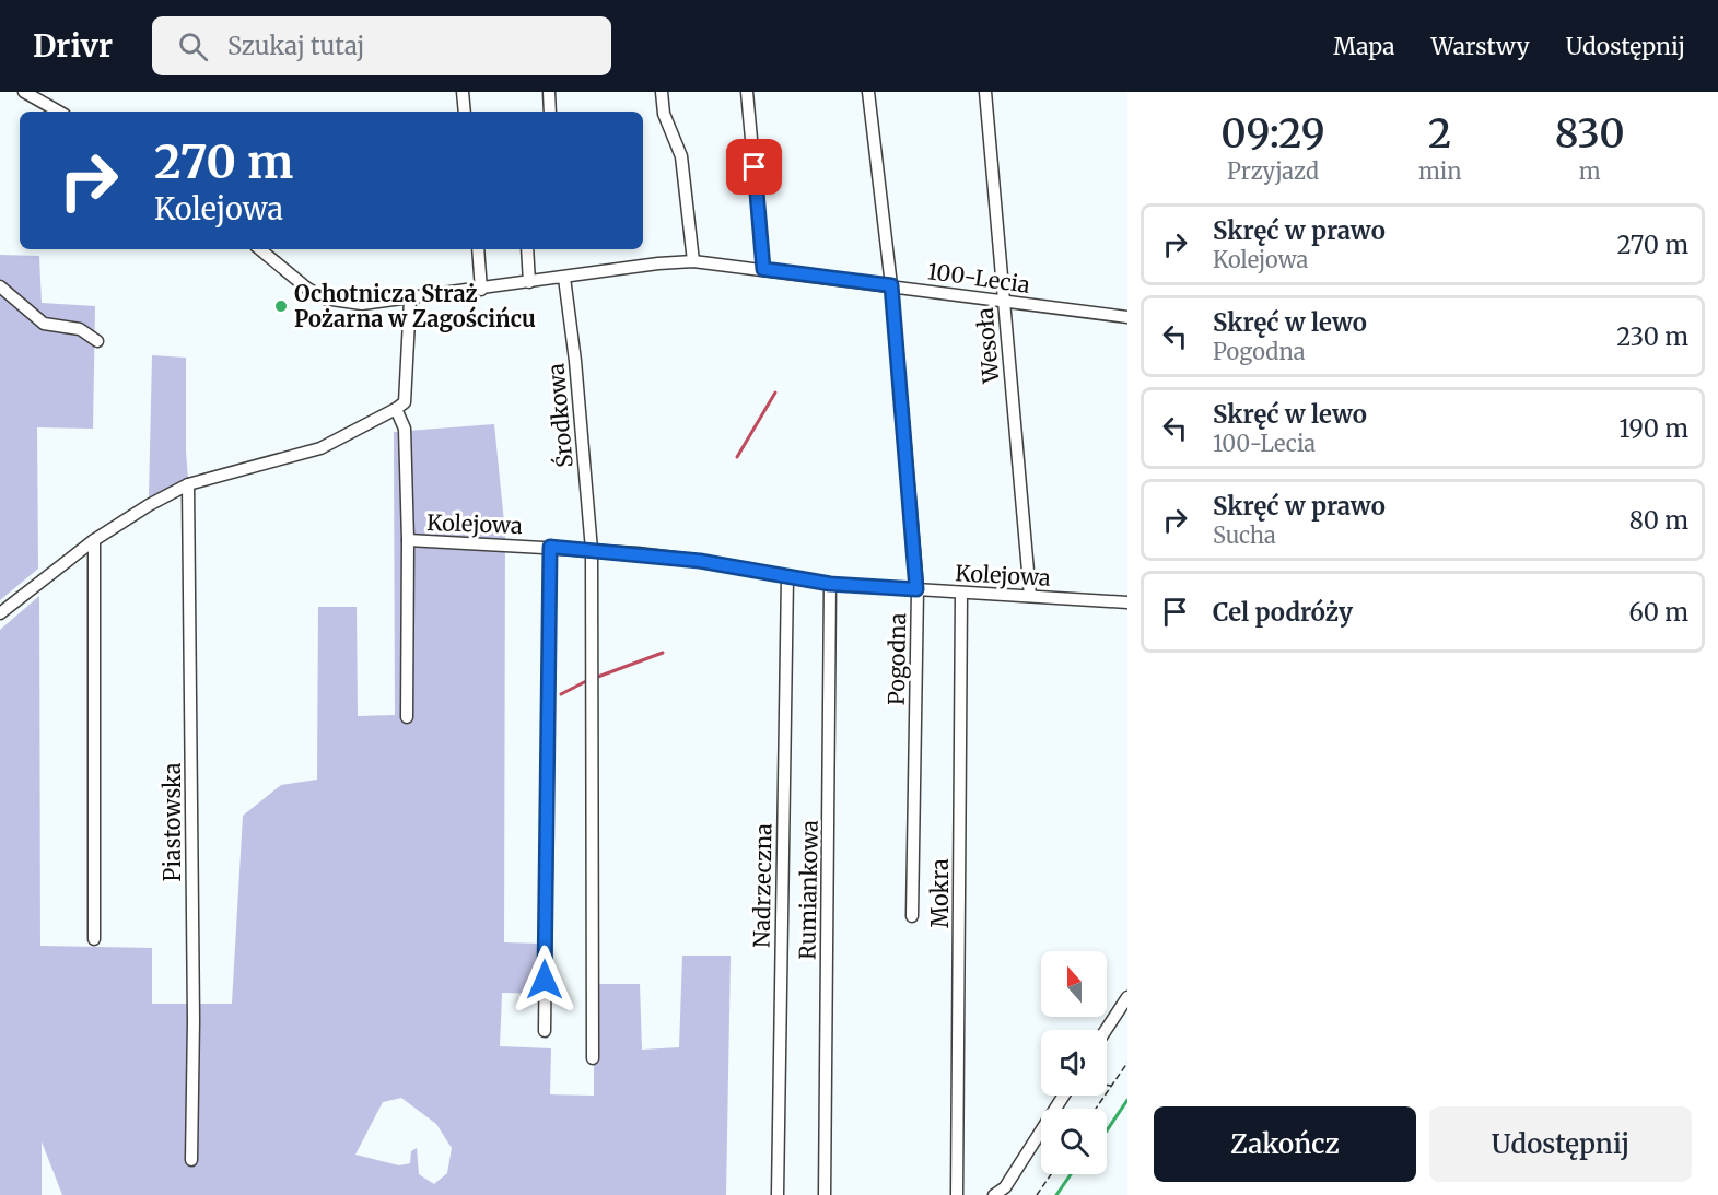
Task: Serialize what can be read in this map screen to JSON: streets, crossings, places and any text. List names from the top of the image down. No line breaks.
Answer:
{"streets":{"street":["100-Lecia","Wesoła","Środkowa","Kolejowa","Pogodna","Piastowska","Nadrzeczna","Rumiankowa","Mokra"]},"crossings":[["100-Lecia","Wesoła"],["100-Lecia","Środkowa"],["100-Lecia","Pogodna"],["Wesoła","Kolejowa"],["Środkowa","Kolejowa"],["Kolejowa","Pogodna"],["Kolejowa","Nadrzeczna"],["Kolejowa","Rumiankowa"],["Kolejowa","Mokra"]],"places":["Ochotnicza Straż Pożarna w Zagościńcu"],"north":"top","page":{"header":"Drivr","search":"Szukaj tutaj","nav":["Mapa","Warstwy","Udostępnij"],"eta":["09:29","Przyjazd","2","min","830","m"],"turn":["270 m","Kolejowa"],"list":[{"name":"Skręć w prawo","note":"Kolejowa","value":"270 m"},{"name":"Skręć w lewo","note":"Pogodna","value":"230 m"},{"name":"Skręć w lewo","note":"100-Lecia","value":"190 m"},{"name":"Skręć w prawo","note":"Sucha","value":"80 m"},{"name":"Cel podróży","value":"60 m"}],"buttons":["Zakończ","Udostępnij"]}}
